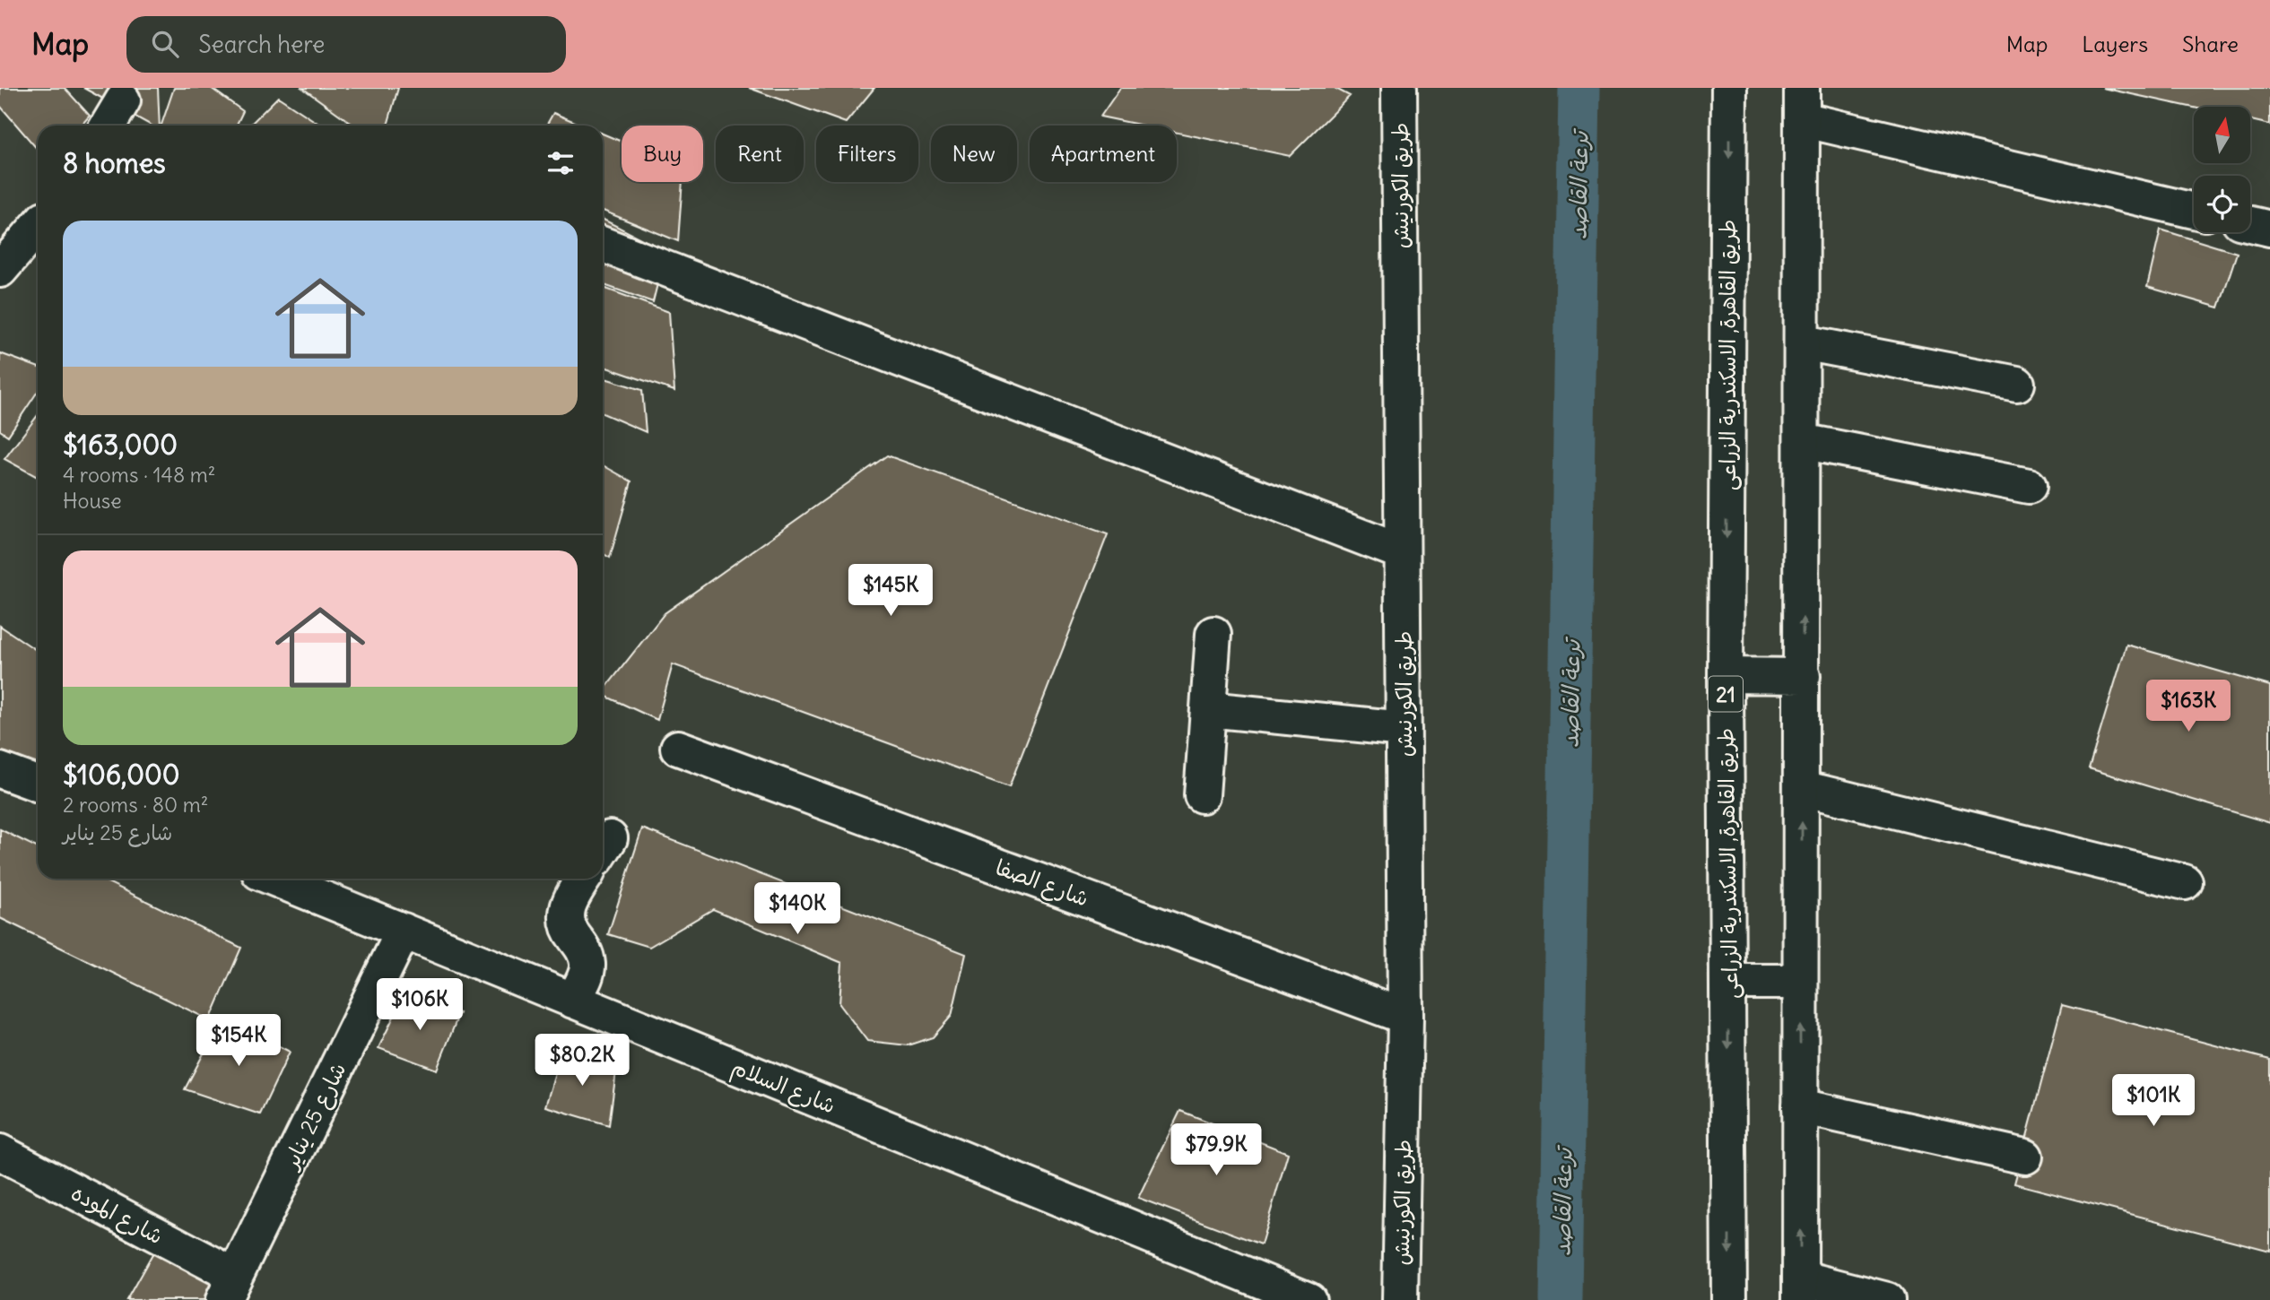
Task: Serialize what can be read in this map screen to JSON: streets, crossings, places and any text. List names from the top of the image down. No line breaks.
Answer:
{"streets":{"main road":["طريق الكورنيش","طريق القاهرة, الاسكندرية الزراعى","21","شارع الصفا","شارع السلام","شارع 25 يناير","شارع الموده"]},"crossings":[["طريق الكورنيش","شارع الصفا"],["شارع السلام","شارع 25 يناير"],["شارع 25 يناير","شارع الموده"]],"water":["ترعة القاصد"],"north":"top","page":{"header":"Map","search":"Search here","nav":["Map","Layers","Share"],"chip":["Buy","Rent","Filters","New","Apartment"],"heading":"8 homes","list":[{"name":"$163,000","note":"4 rooms · 148 m² · House"},{"name":"$106,000","note":"2 rooms · 80 m² · شارع 25 يناير"}],"price":["$145K","$163K","$140K","$106K","$154K","$80.2K","$101K","$79.9K"]}}
